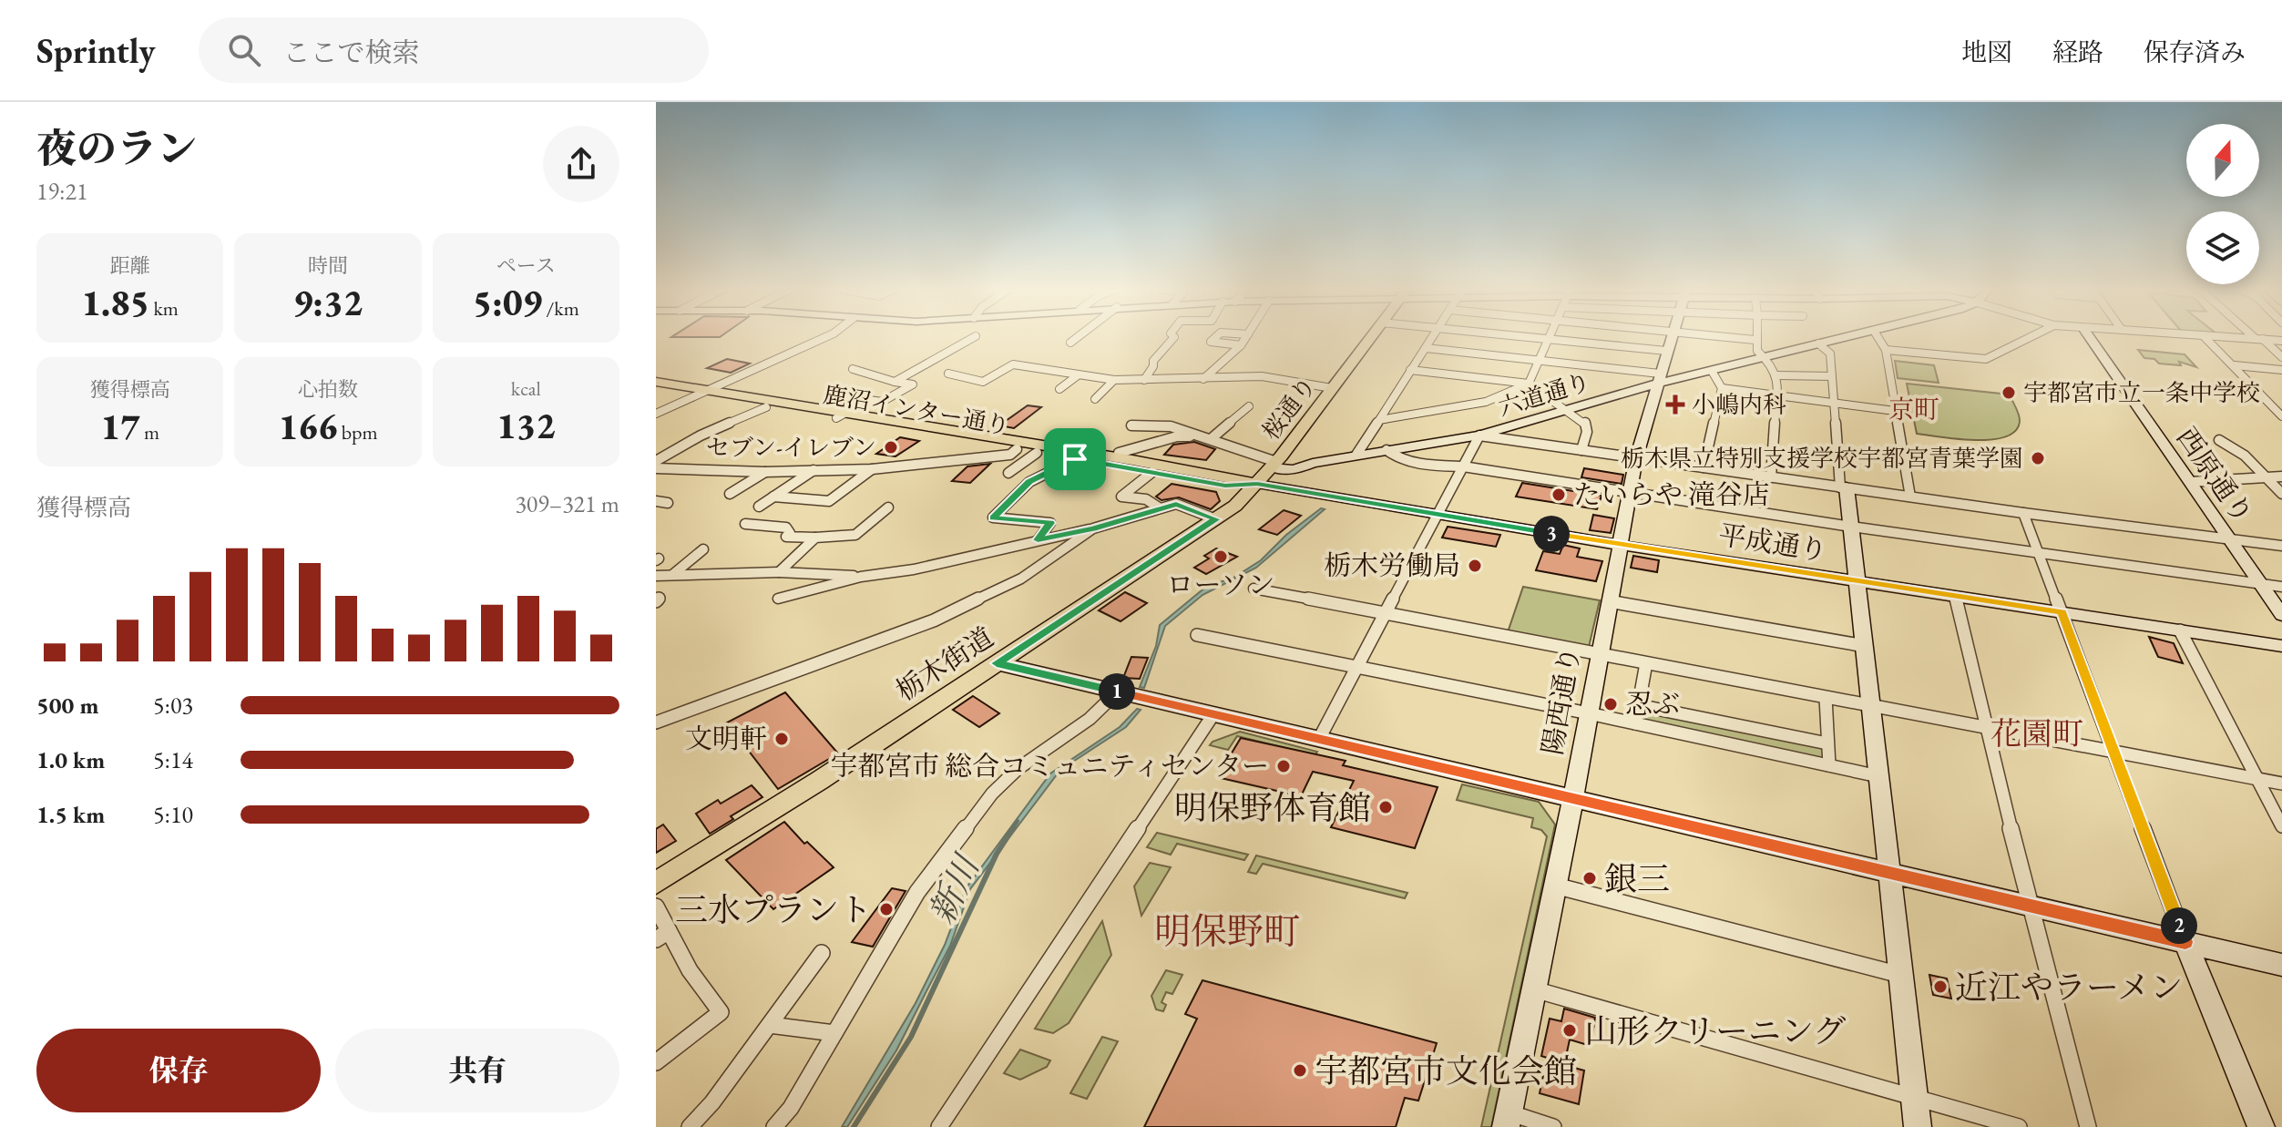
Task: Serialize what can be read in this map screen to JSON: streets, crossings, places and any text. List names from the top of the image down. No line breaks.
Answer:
{"streets":{"main road":["桜通り","鹿沼インター通り","栃木街道"],"street":["六道通り","西原通り","平成通り","陽西通り"]},"crossings":[["六道通り","桜通り"],["六道通り","陽西通り"],["桜通り","鹿沼インター通り"],["桜通り","平成通り"],["桜通り","栃木街道"],["鹿沼インター通り","平成通り"],["鹿沼インター通り","栃木街道"],["平成通り","栃木街道"],["平成通り","陽西通り"]],"districts":["京町","花園町","明保野町"],"water":["新川"],"places":{"other":["宇都宮市立一条中学校","セブン-イレブン","栃木県立特別支援学校宇都宮青葉学園","たいらや 滝谷店","ローソン","栃木労働局","忍ぶ","文明軒","宇都宮市 総合コミュニティセンター","明保野体育館","銀三","三水プラント","近江やラーメン","山形クリーニング","宇都宮市文化会館"],"health":["小嶋内科"]},"north":"top","page":{"header":"Sprintly","search":"ここで検索","nav":["地図","経路","保存済み"],"heading":["夜のラン","19:21"],"stats":[["距離","1.85 km"],["時間","9:32"],["ペース","5:09 /km"],["獲得標高","17 m"],["心拍数","166 bpm"],["kcal","132"]],"chart":["獲得標高","309–321 m"],"pins":["3","1","2"],"list":[{"name":"500 m","note":"5:03"},{"name":"1.0 km","note":"5:14"},{"name":"1.5 km","note":"5:10"}],"buttons":["保存","共有"]}}
